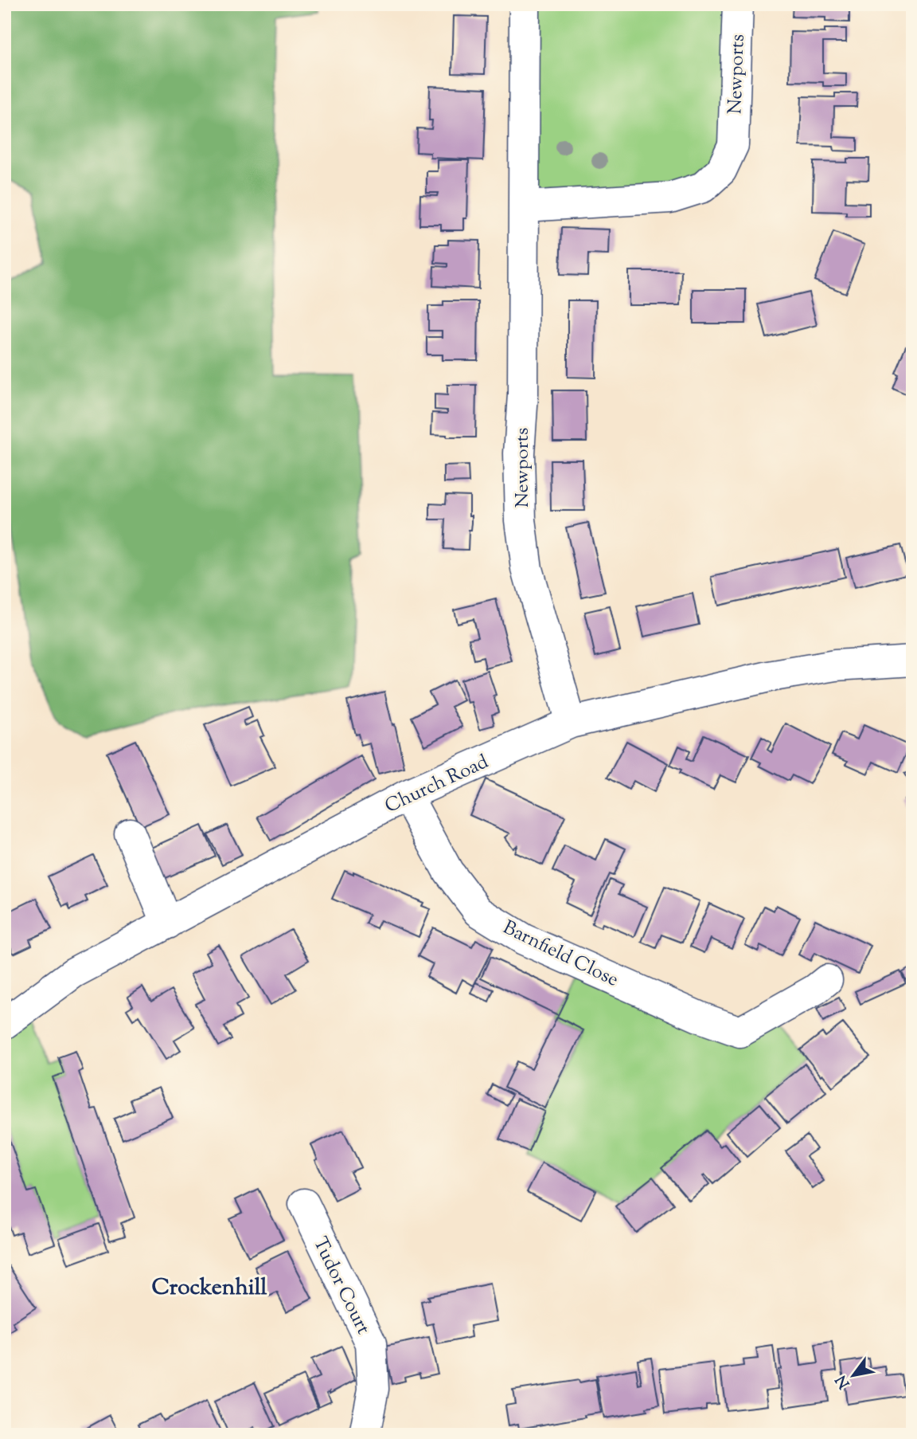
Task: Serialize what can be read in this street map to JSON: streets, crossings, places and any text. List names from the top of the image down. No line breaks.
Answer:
{"streets":{"street":["Newports","Church Road","Barnfield Close","Tudor Court"]},"crossings":[["Newports","Church Road"],["Church Road","Barnfield Close"]],"districts":["Crockenhill"],"north":"bottom left"}
